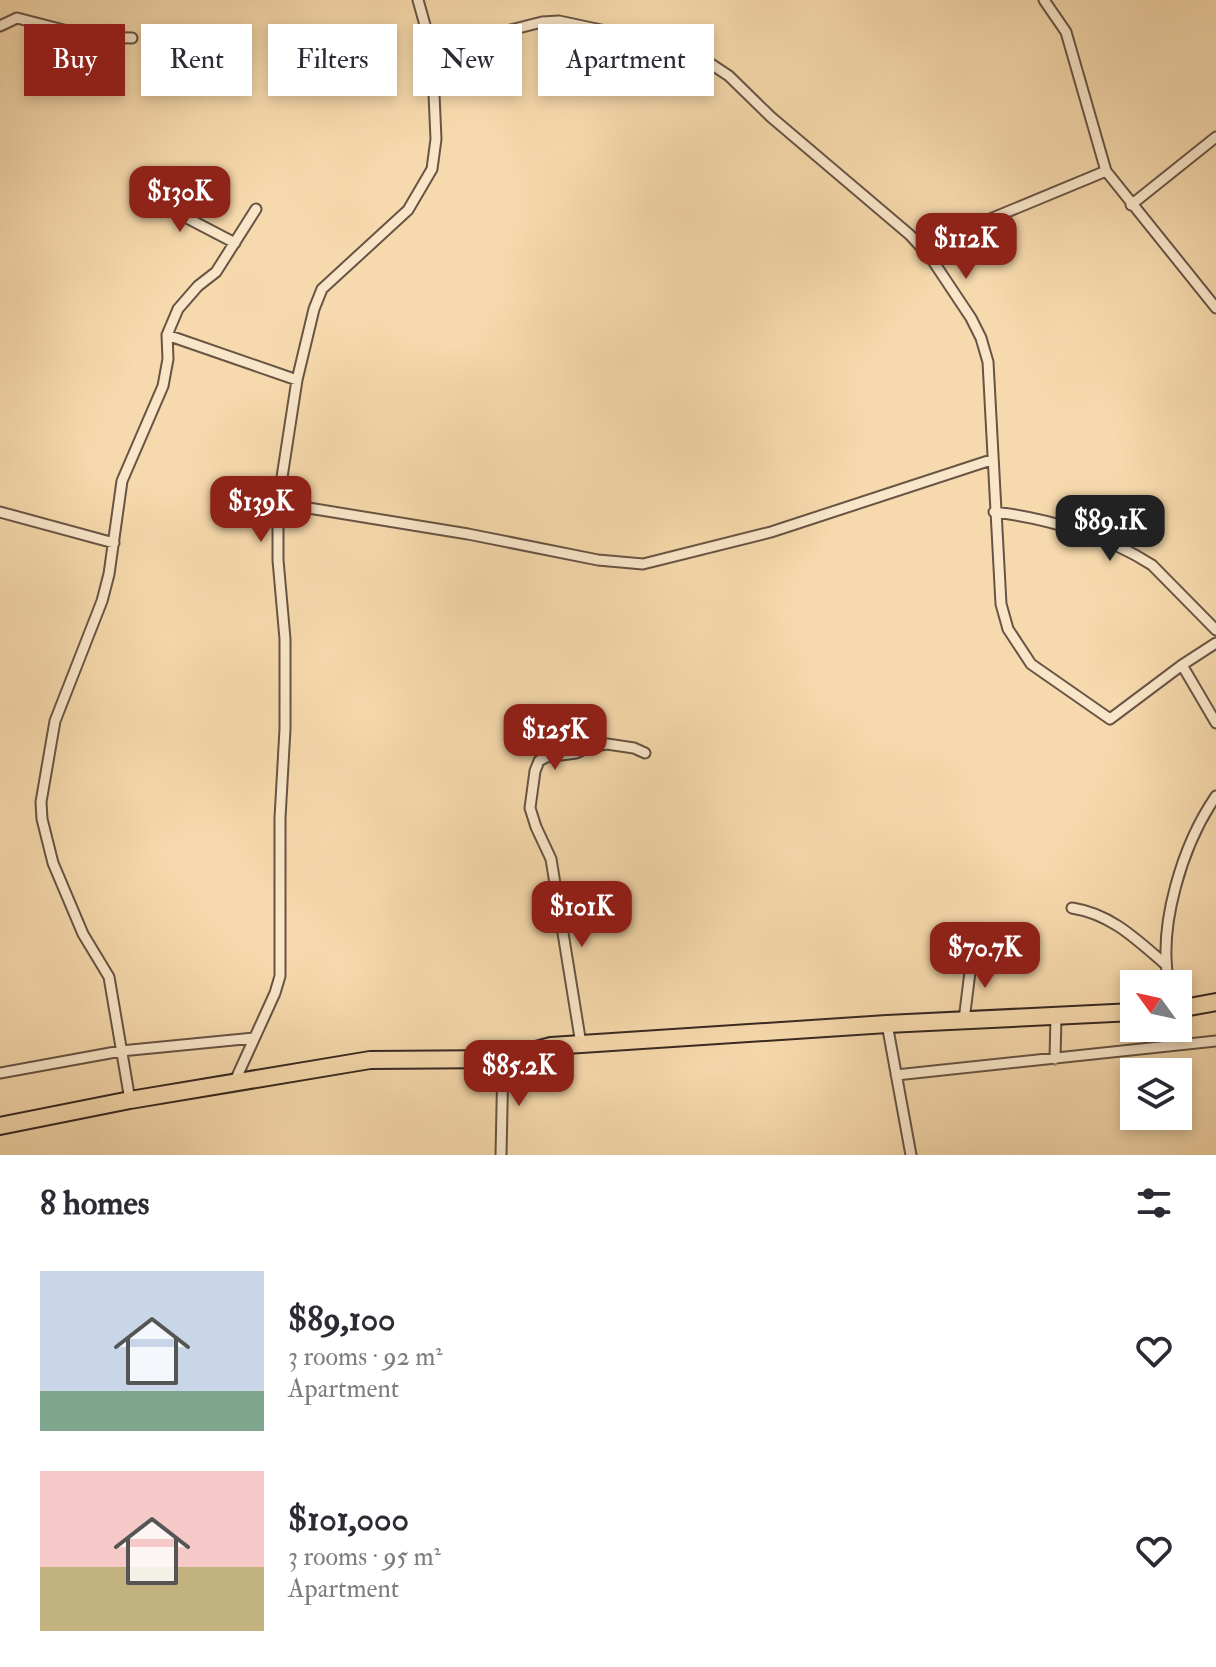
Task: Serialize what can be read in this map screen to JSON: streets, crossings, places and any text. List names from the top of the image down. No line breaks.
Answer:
{"north":"top left","page":{"chip":["Buy","Rent","Filters","New","Apartment"],"price":["$130K","$112K","$139K","$89.1K","$125K","$101K","$70.7K","$85.2K"],"heading":"8 homes","list":[{"name":"$89,100","note":"3 rooms · 92 m² · Apartment"},{"name":"$101,000","note":"3 rooms · 95 m² · Apartment"}]}}
